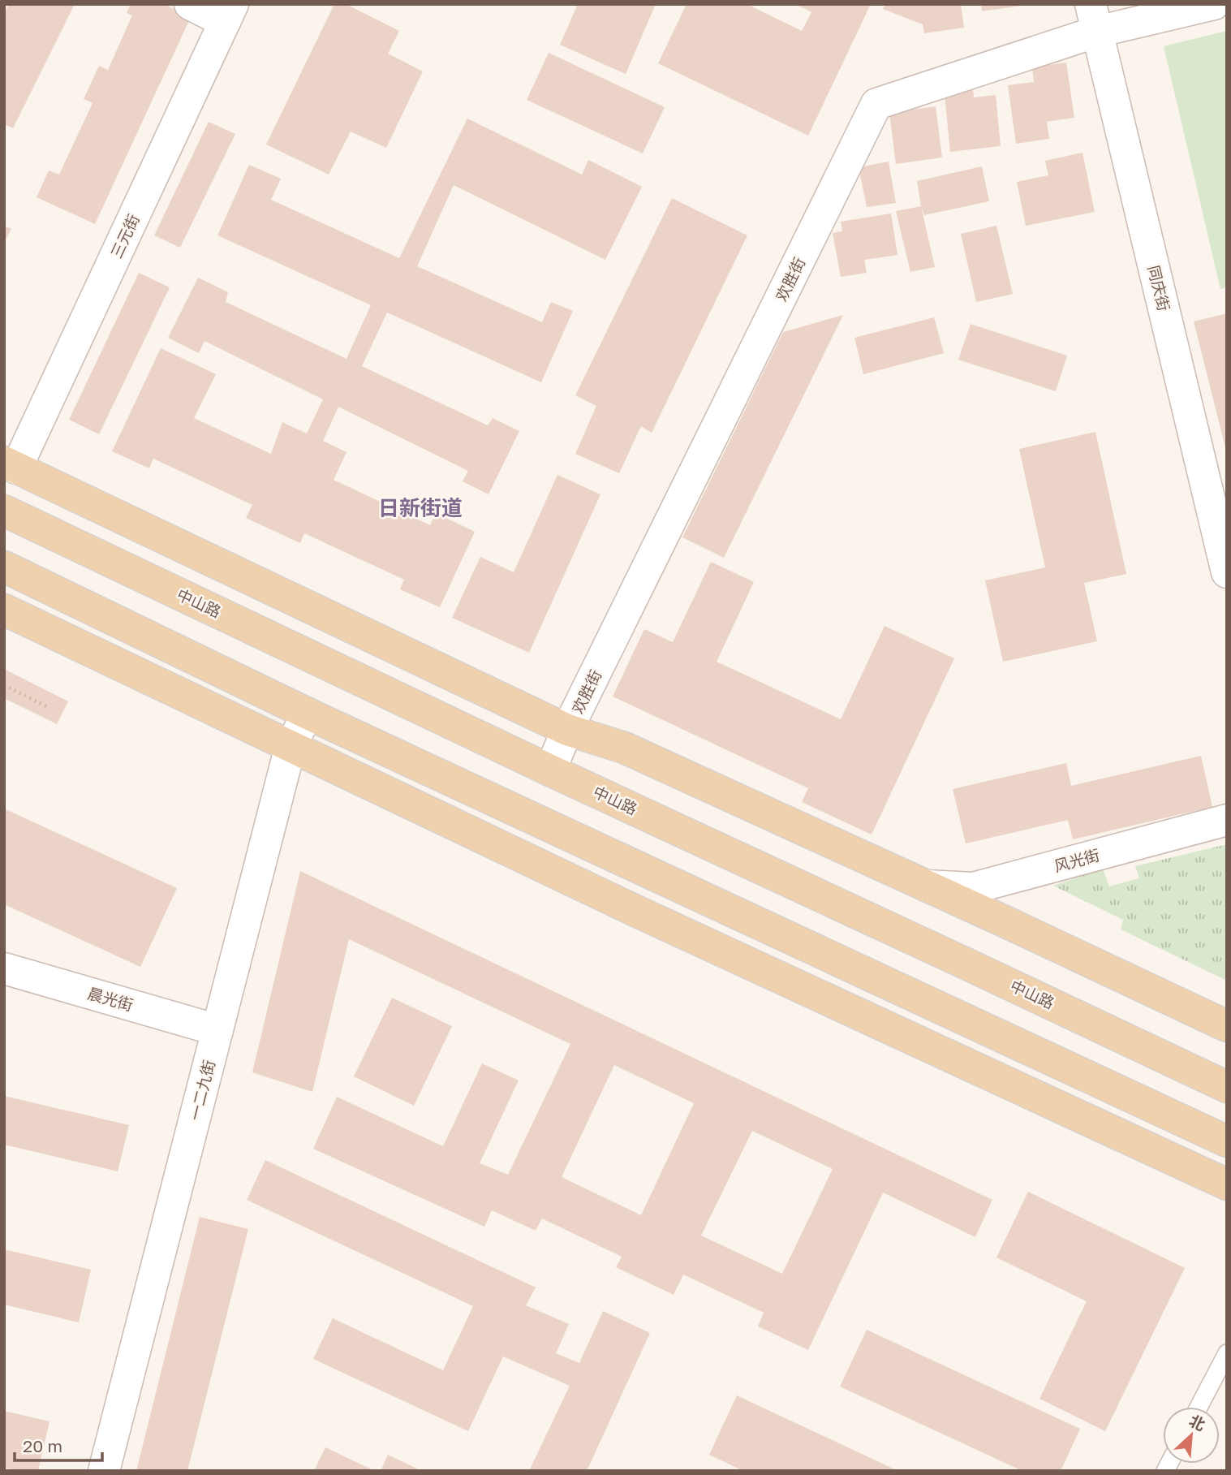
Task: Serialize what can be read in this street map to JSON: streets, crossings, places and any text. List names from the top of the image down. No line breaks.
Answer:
{"streets":{"main road":["中山路"],"street":["三元街","欢胜街","同庆街","风光街","晨光街","一二九街"]},"crossings":[["欢胜街","同庆街"],["欢胜街","中山路"],["晨光街","一二九街"]],"districts":["日新街道"],"scale_bar":"20 m","north":"top right"}
